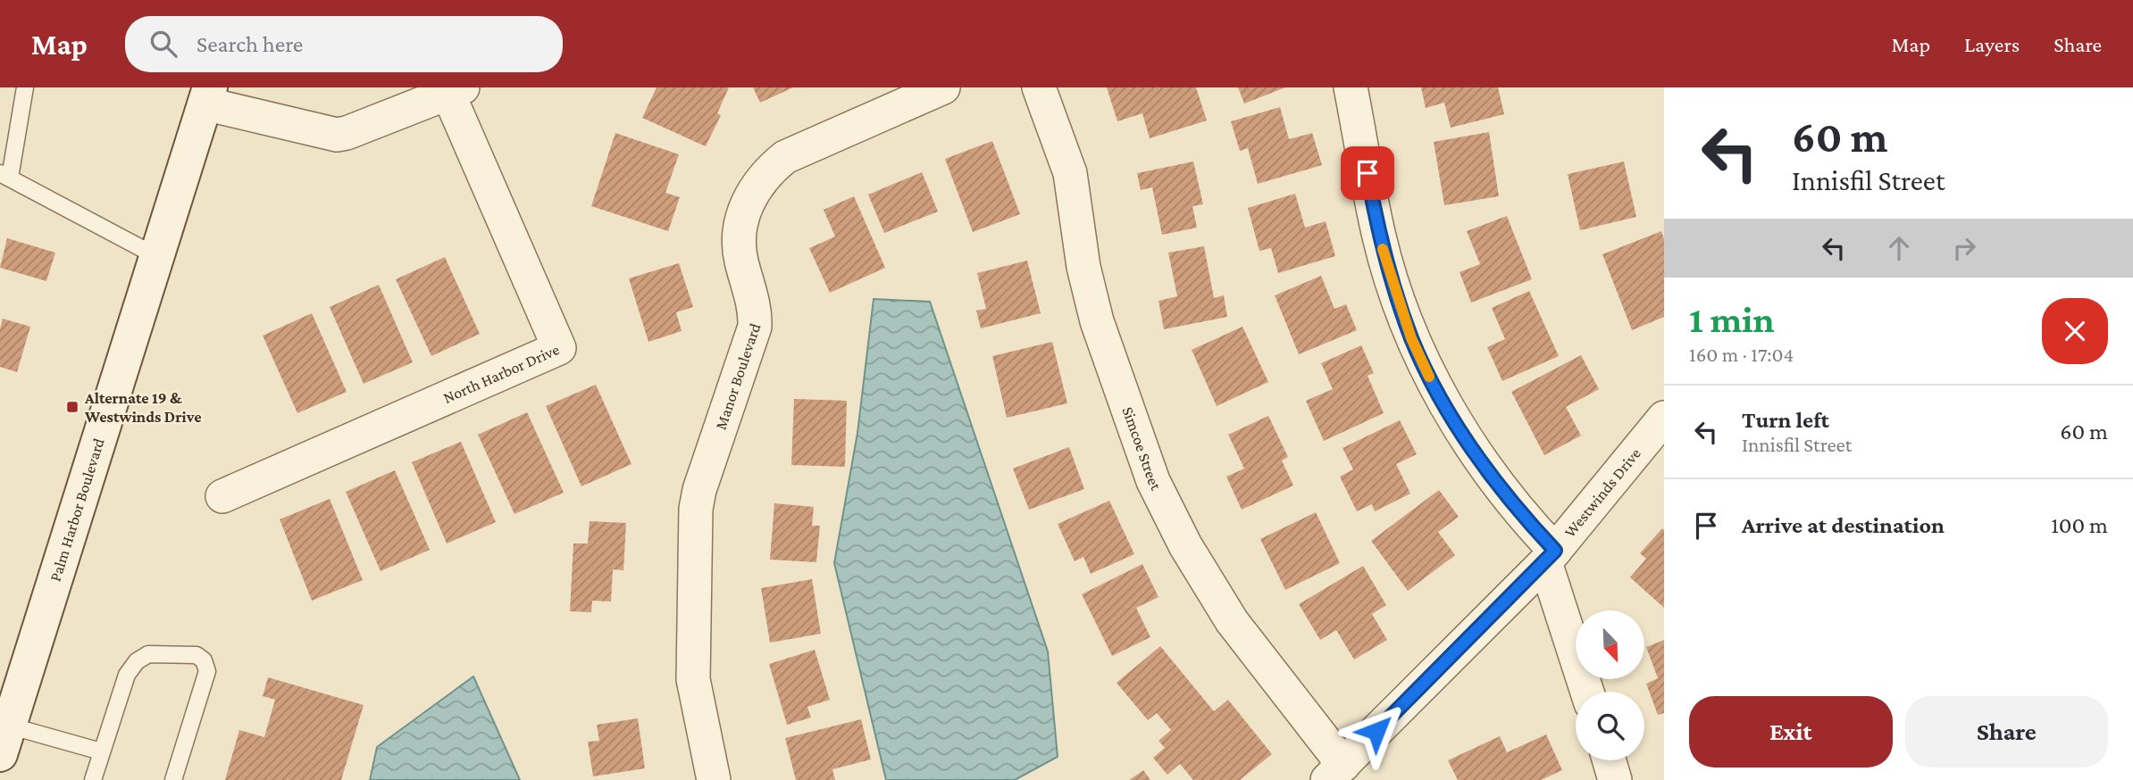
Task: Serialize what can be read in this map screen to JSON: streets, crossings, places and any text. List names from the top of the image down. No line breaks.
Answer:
{"streets":{"main road":["Palm Harbor Boulevard"],"street":["North Harbor Drive","Manor Boulevard","Simcoe Street","Westwinds Drive"]},"crossings":[["Simcoe Street","Westwinds Drive"]],"places":{"transit":["Alternate 19 & Westwinds Drive"]},"north":"bottom right","page":{"header":"Map","search":"Search here","nav":["Map","Layers","Share"],"turn":["60 m","Innisfil Street"],"heading":["1 min","160 m · 17:04"],"list":[{"name":"Turn left","note":"Innisfil Street","value":"60 m"},{"name":"Arrive at destination","value":"100 m"}],"buttons":["Exit","Share"]}}
